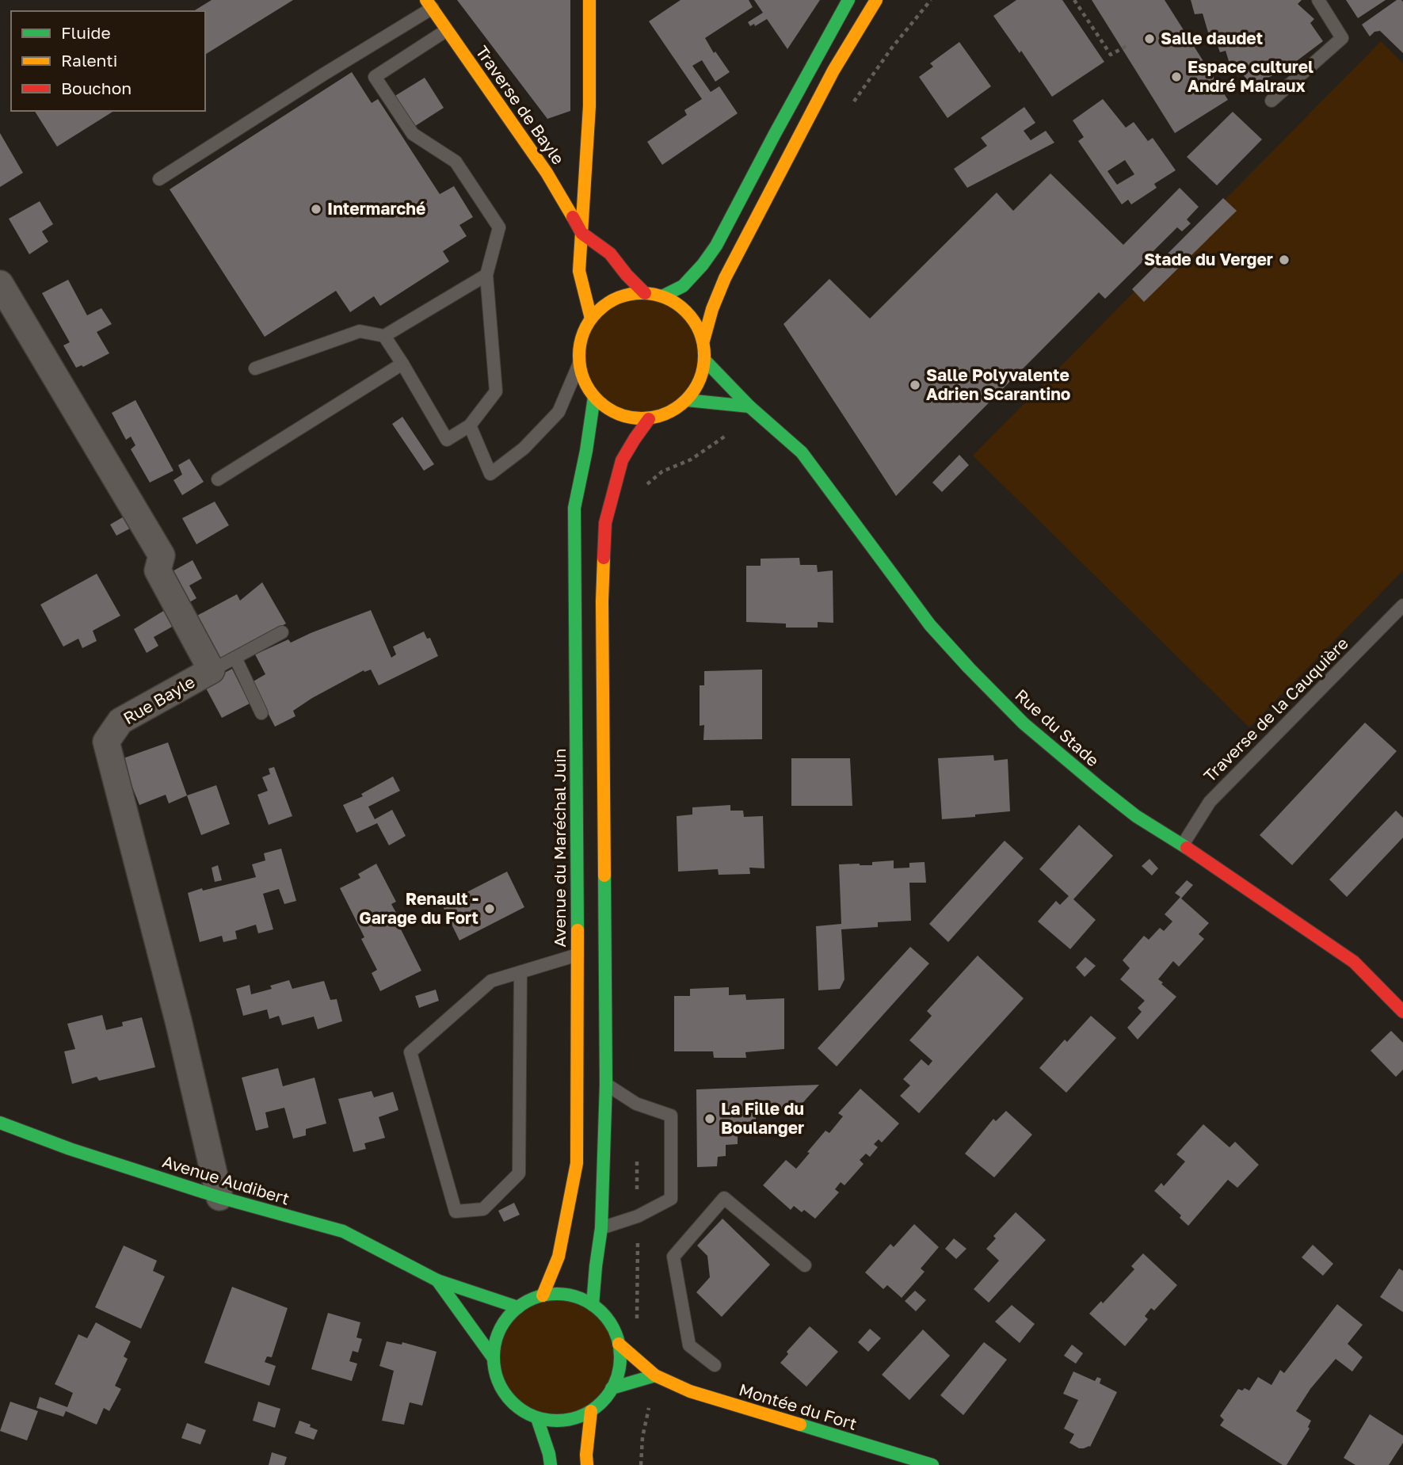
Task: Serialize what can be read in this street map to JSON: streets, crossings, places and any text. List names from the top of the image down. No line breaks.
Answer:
{"streets":{"main road":["Traverse de Bayle","Rue du Stade","Avenue du Maréchal Juin","Avenue Audibert","Montée du Fort"],"street":["Rue Bayle"],"lane":["Traverse de la Cauquière"]},"crossings":[["Traverse de Bayle","Rue du Stade"],["Traverse de Bayle","Avenue du Maréchal Juin"],["Rue Bayle","Avenue Audibert"],["Traverse de la Cauquière","Rue du Stade"],["Rue du Stade","Avenue du Maréchal Juin"],["Avenue du Maréchal Juin","Avenue Audibert"],["Avenue du Maréchal Juin","Montée du Fort"],["Avenue Audibert","Montée du Fort"]],"places":["Salle daudet","Espace culturel André Malraux","Intermarché","Stade du Verger","Salle Polyvalente Adrien Scarantino","Renault - Garage du Fort","La Fille du Boulanger"],"legend":["Fluide","Ralenti","Bouchon"]}
